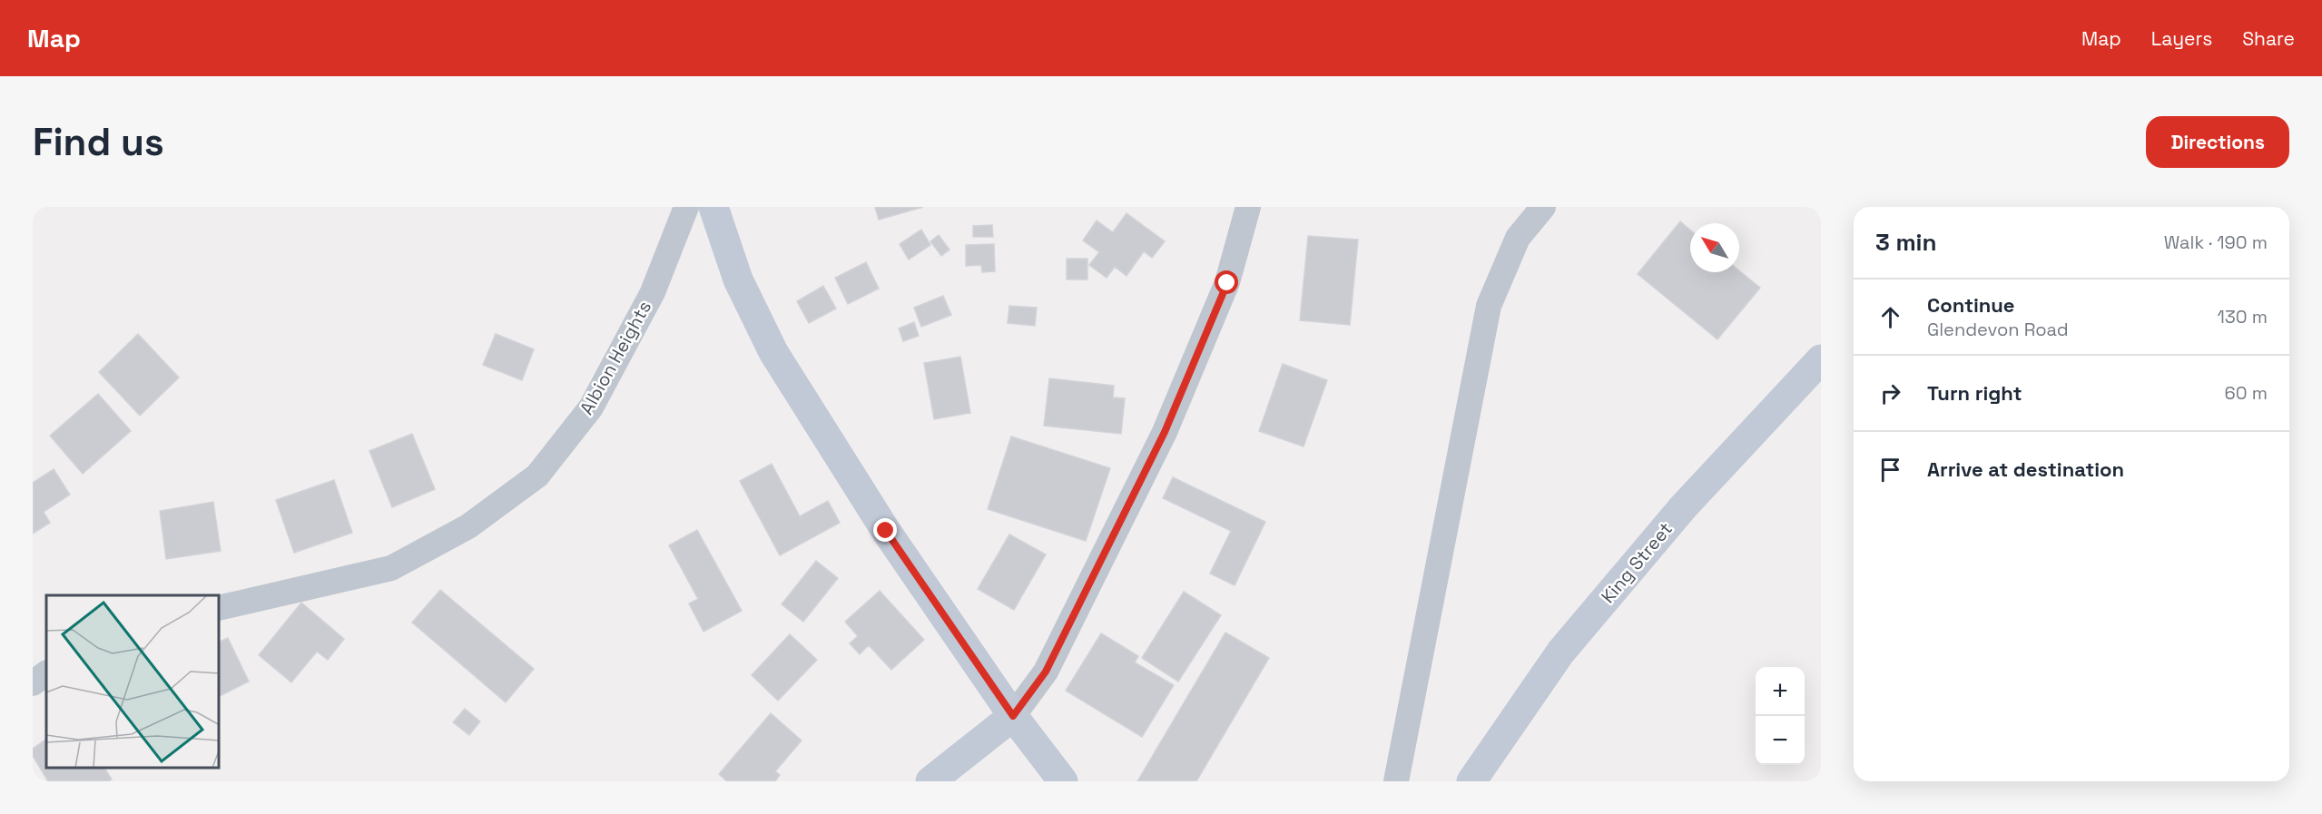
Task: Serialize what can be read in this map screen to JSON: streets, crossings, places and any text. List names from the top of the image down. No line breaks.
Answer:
{"streets":{"street":["Albion Heights","King Street"]},"north":"top left","page":{"header":"Map","nav":["Map","Layers","Share"],"buttons":"Directions","title":"Find us","heading":["3 min","Walk · 190 m"],"list":[["Continue","Glendevon Road","130 m"],["Turn right","60 m"],"Arrive at destination"],"map_buttons":["+","−"]}}
